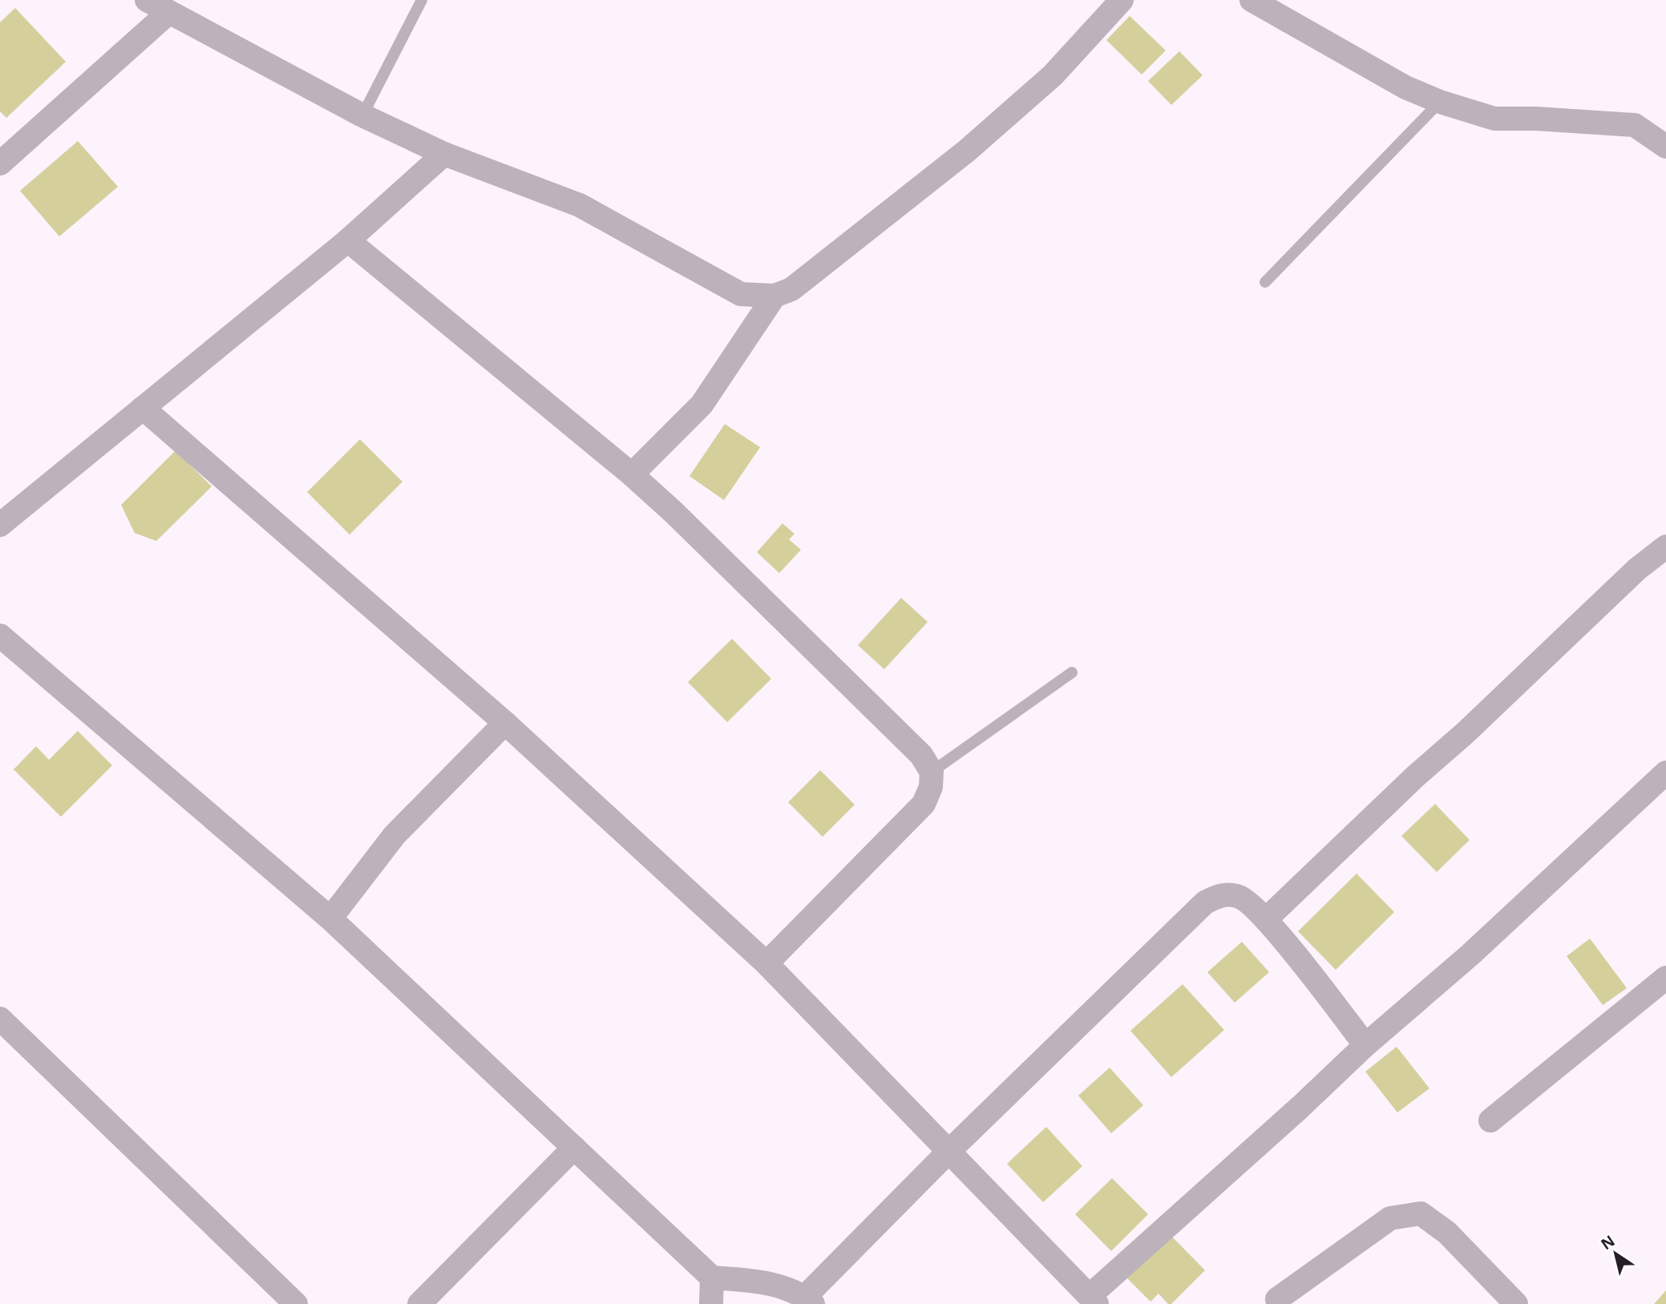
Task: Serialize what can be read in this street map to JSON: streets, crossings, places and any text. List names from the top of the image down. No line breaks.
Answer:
{"north":"top left"}
